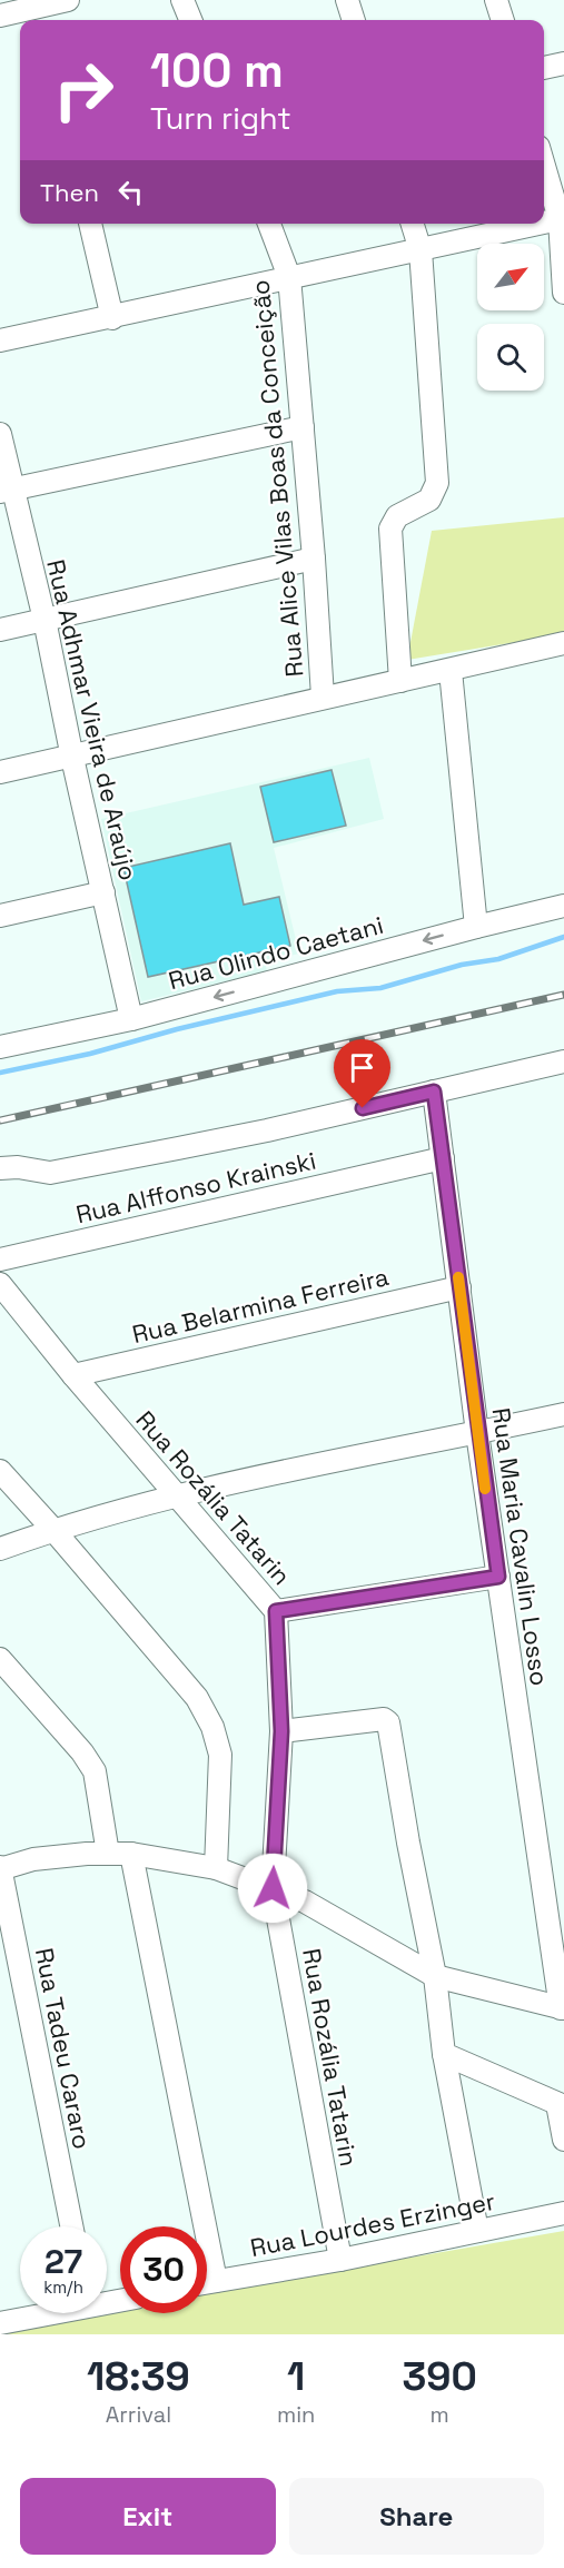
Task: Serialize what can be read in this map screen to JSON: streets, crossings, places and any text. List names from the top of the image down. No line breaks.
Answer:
{"streets":{"street":["Rua Alice Vilas Boas da Conceição","Rua Adhmar Vieira de Araújo","Rua Olindo Caetani","Rua Alffonso Krainski","Rua Belarmina Ferreira","Rua Rozália Tatarin","Rua Maria Cavalin Losso","Rua Tadeu Cararo","Rua Lourdes Erzinger"]},"crossings":[["Rua Adhmar Vieira de Araújo","Rua Olindo Caetani"],["Rua Alffonso Krainski","Rua Maria Cavalin Losso"],["Rua Belarmina Ferreira","Rua Rozália Tatarin"],["Rua Belarmina Ferreira","Rua Maria Cavalin Losso"],["Rua Rozália Tatarin","Rua Lourdes Erzinger"]],"north":"top right","page":{"turn":["100 m","Turn right"],"then":"Then","speed":"27 km/h","limit":"30","eta":["18:39","Arrival","1","min","390","m"],"buttons":["Exit","Share"]}}
